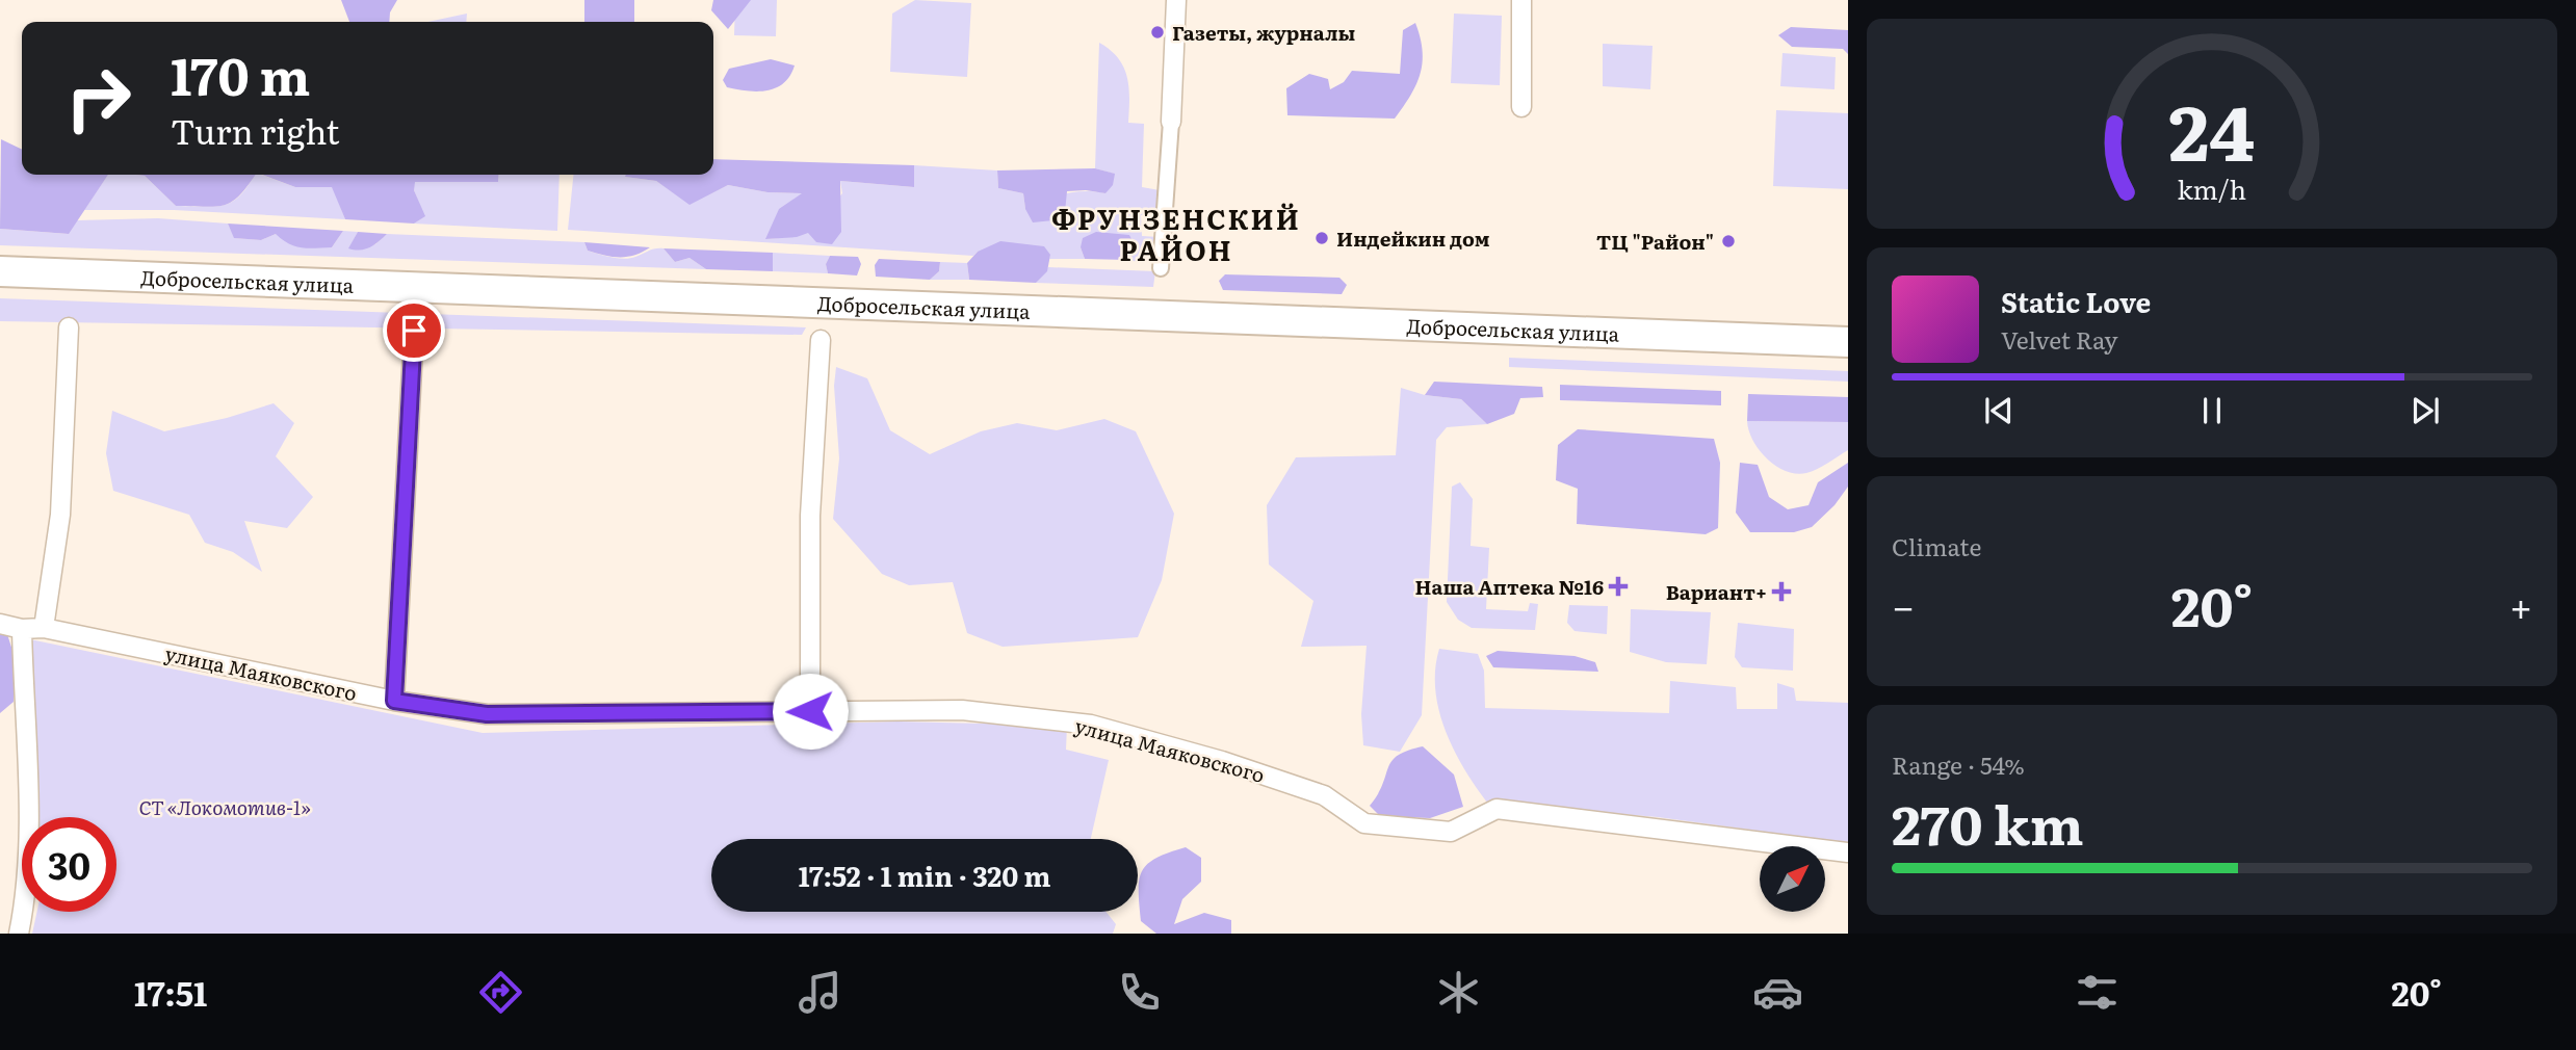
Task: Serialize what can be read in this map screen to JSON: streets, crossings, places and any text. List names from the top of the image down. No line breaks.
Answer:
{"streets":{"main road":["Добросельская улица"],"street":["улица Маяковского"]},"districts":["ФРУНЗЕНСКИЙ РАЙОН"],"parks":["СТ «Локомотив-1»"],"places":{"other":["Газеты, журналы","Индейкин дом","ТЦ \"Район\""],"health":["Наша Аптека №16","Вариант+"]},"north":"top right","page":{"turn":["170 m","Turn right"],"song":["Static Love","Velvet Ray"],"tile":["Climate",["Range · 54%","270 km"]],"heat":["−","20°","+"],"limit":"30","trip":"17:52 · 1 min · 320 m","tabs":["17:51","20°"],"gauge":["24","km/h"]}}
